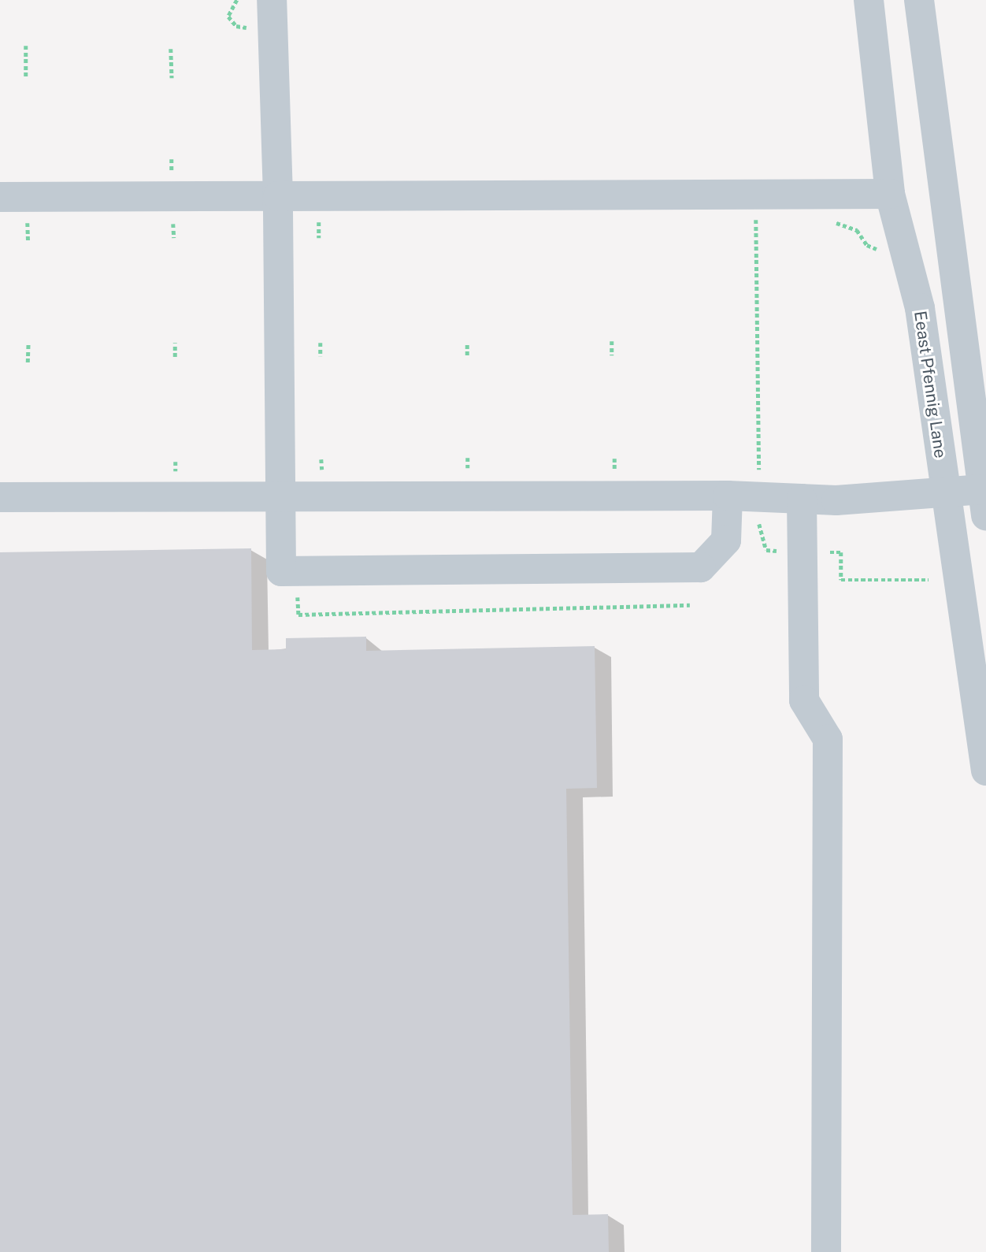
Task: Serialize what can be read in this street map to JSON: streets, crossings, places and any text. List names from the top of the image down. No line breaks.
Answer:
{"streets":{"lane":["Eeast Pfennig Lane"]}}
